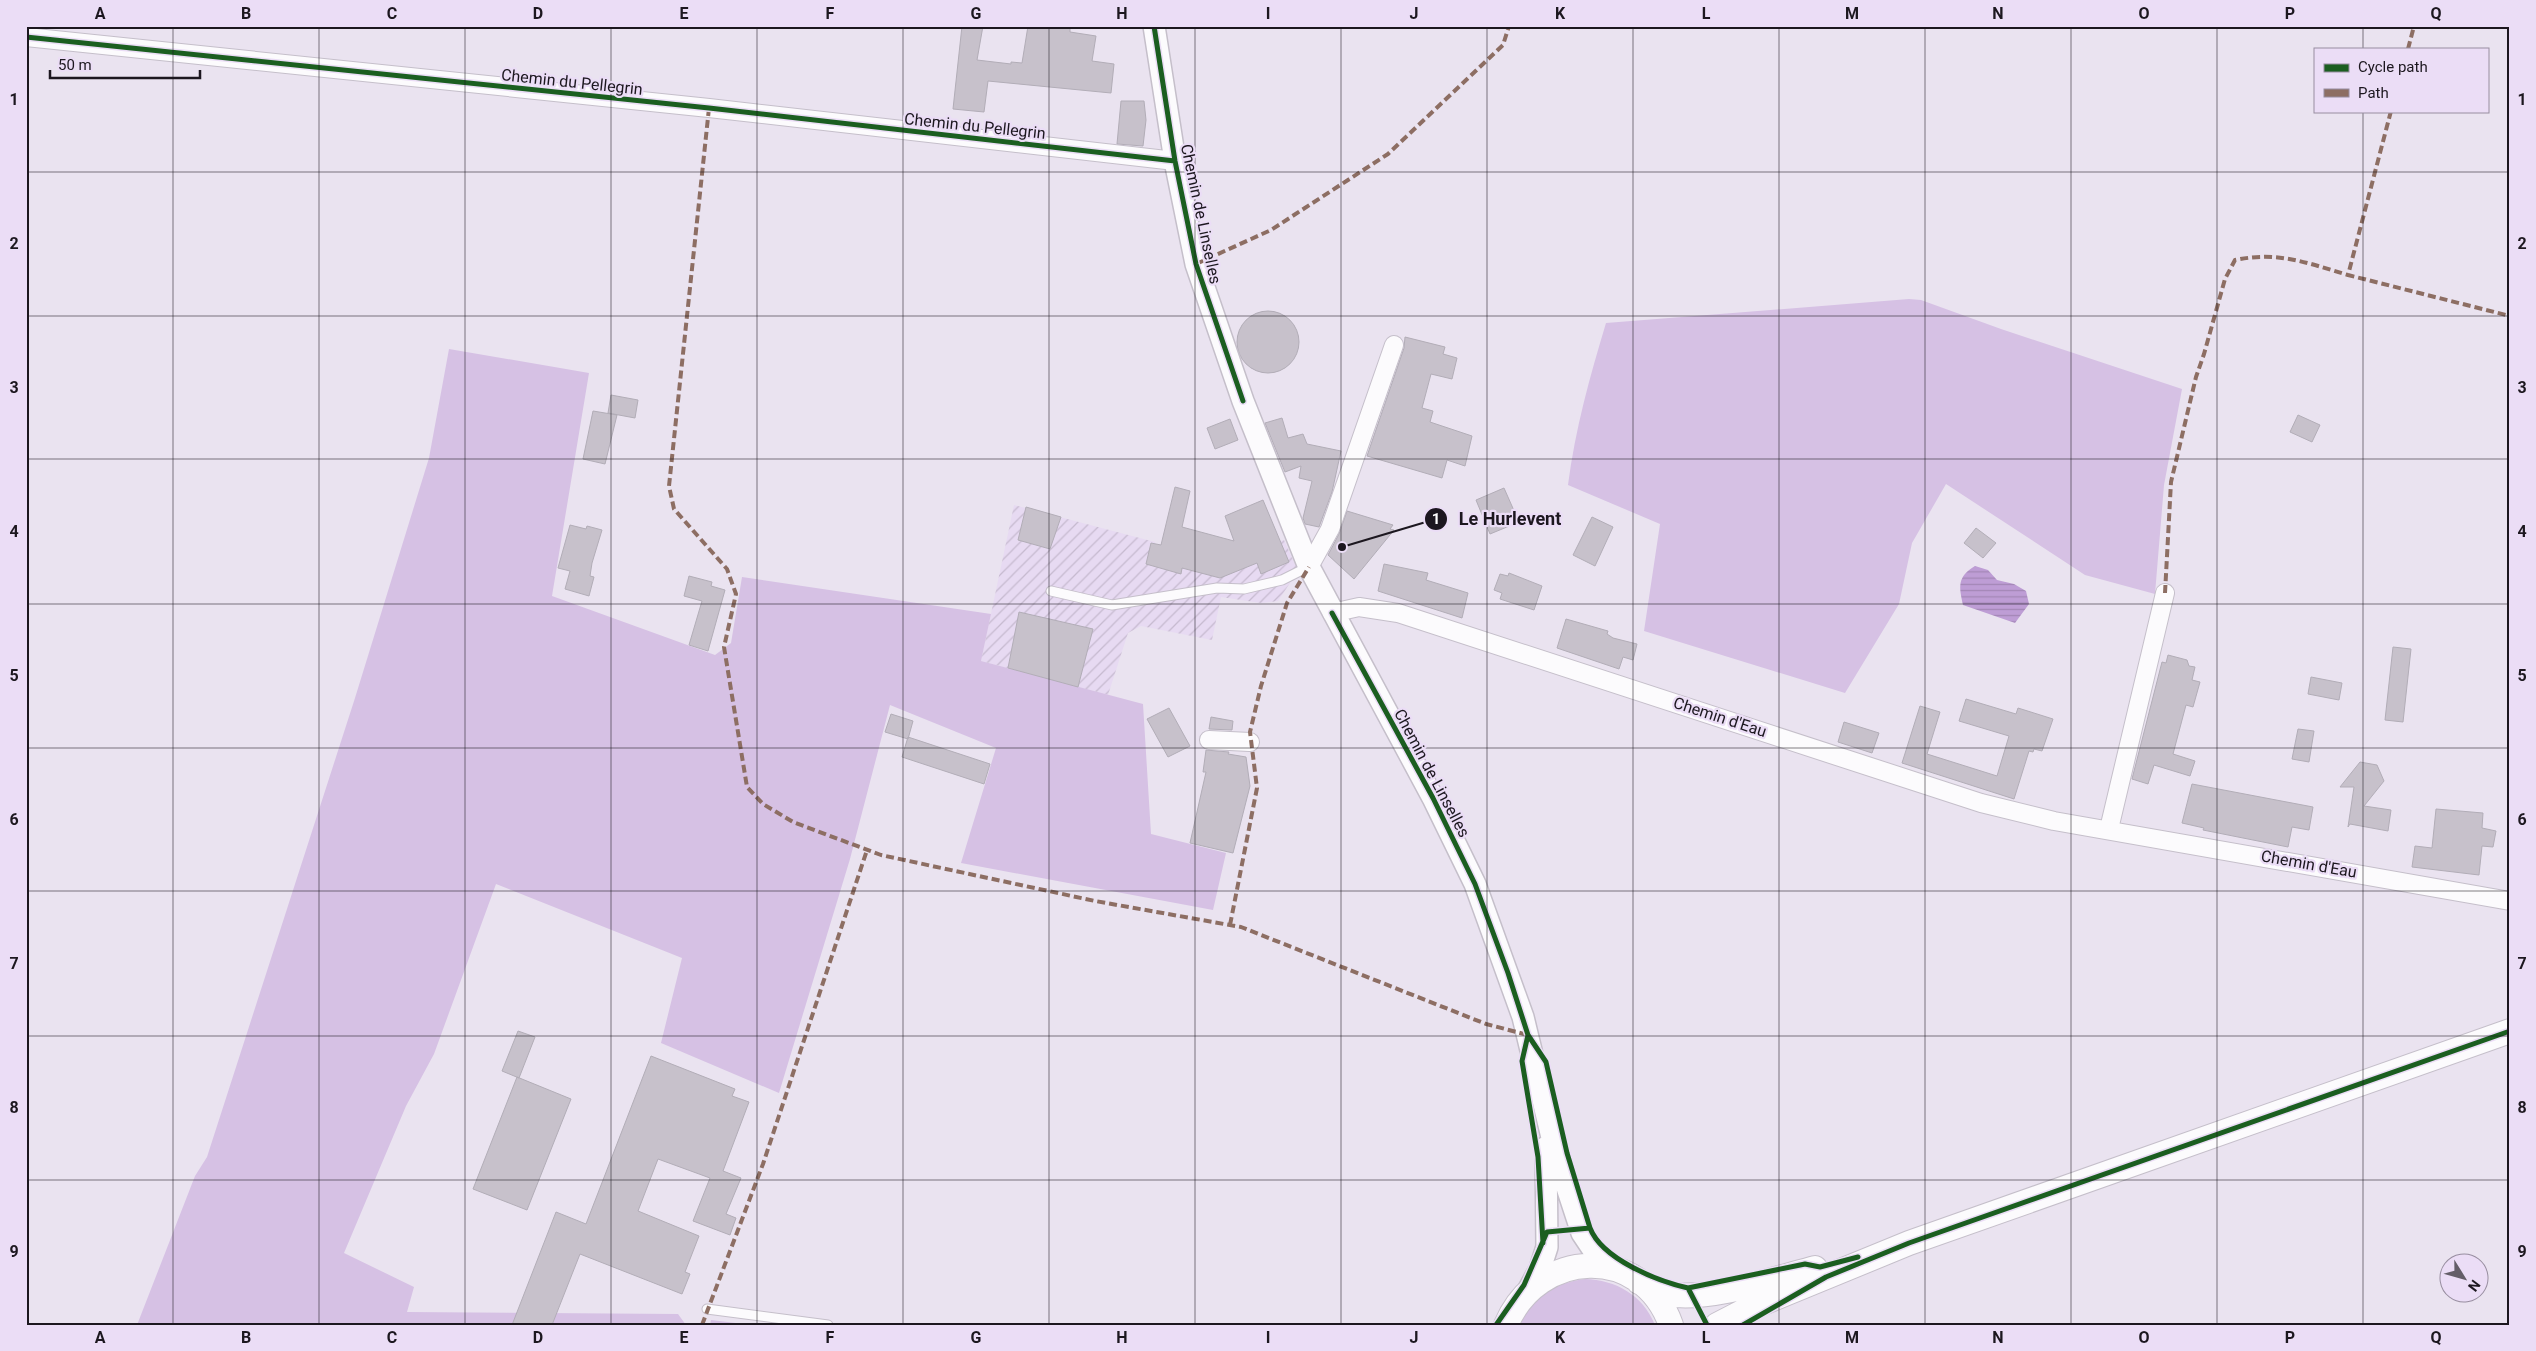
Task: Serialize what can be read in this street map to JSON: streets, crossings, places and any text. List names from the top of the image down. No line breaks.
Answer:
{"streets":{"street":["Chemin du Pellegrin","Chemin de Linselles","Chemin d'Eau"]},"crossings":[["Chemin du Pellegrin","Chemin de Linselles"],["Chemin de Linselles","Chemin d'Eau"]],"places":["Le Hurlevent"],"legend":["Cycle path","Path"],"scale_bar":"50 m","north":"bottom right","grid":{"columns":["A","B","C","D","E","F","G","H","I","J","K","L","M","N","O","P","Q"],"rows":["1","2","3","4","5","6","7","8","9"]}}
